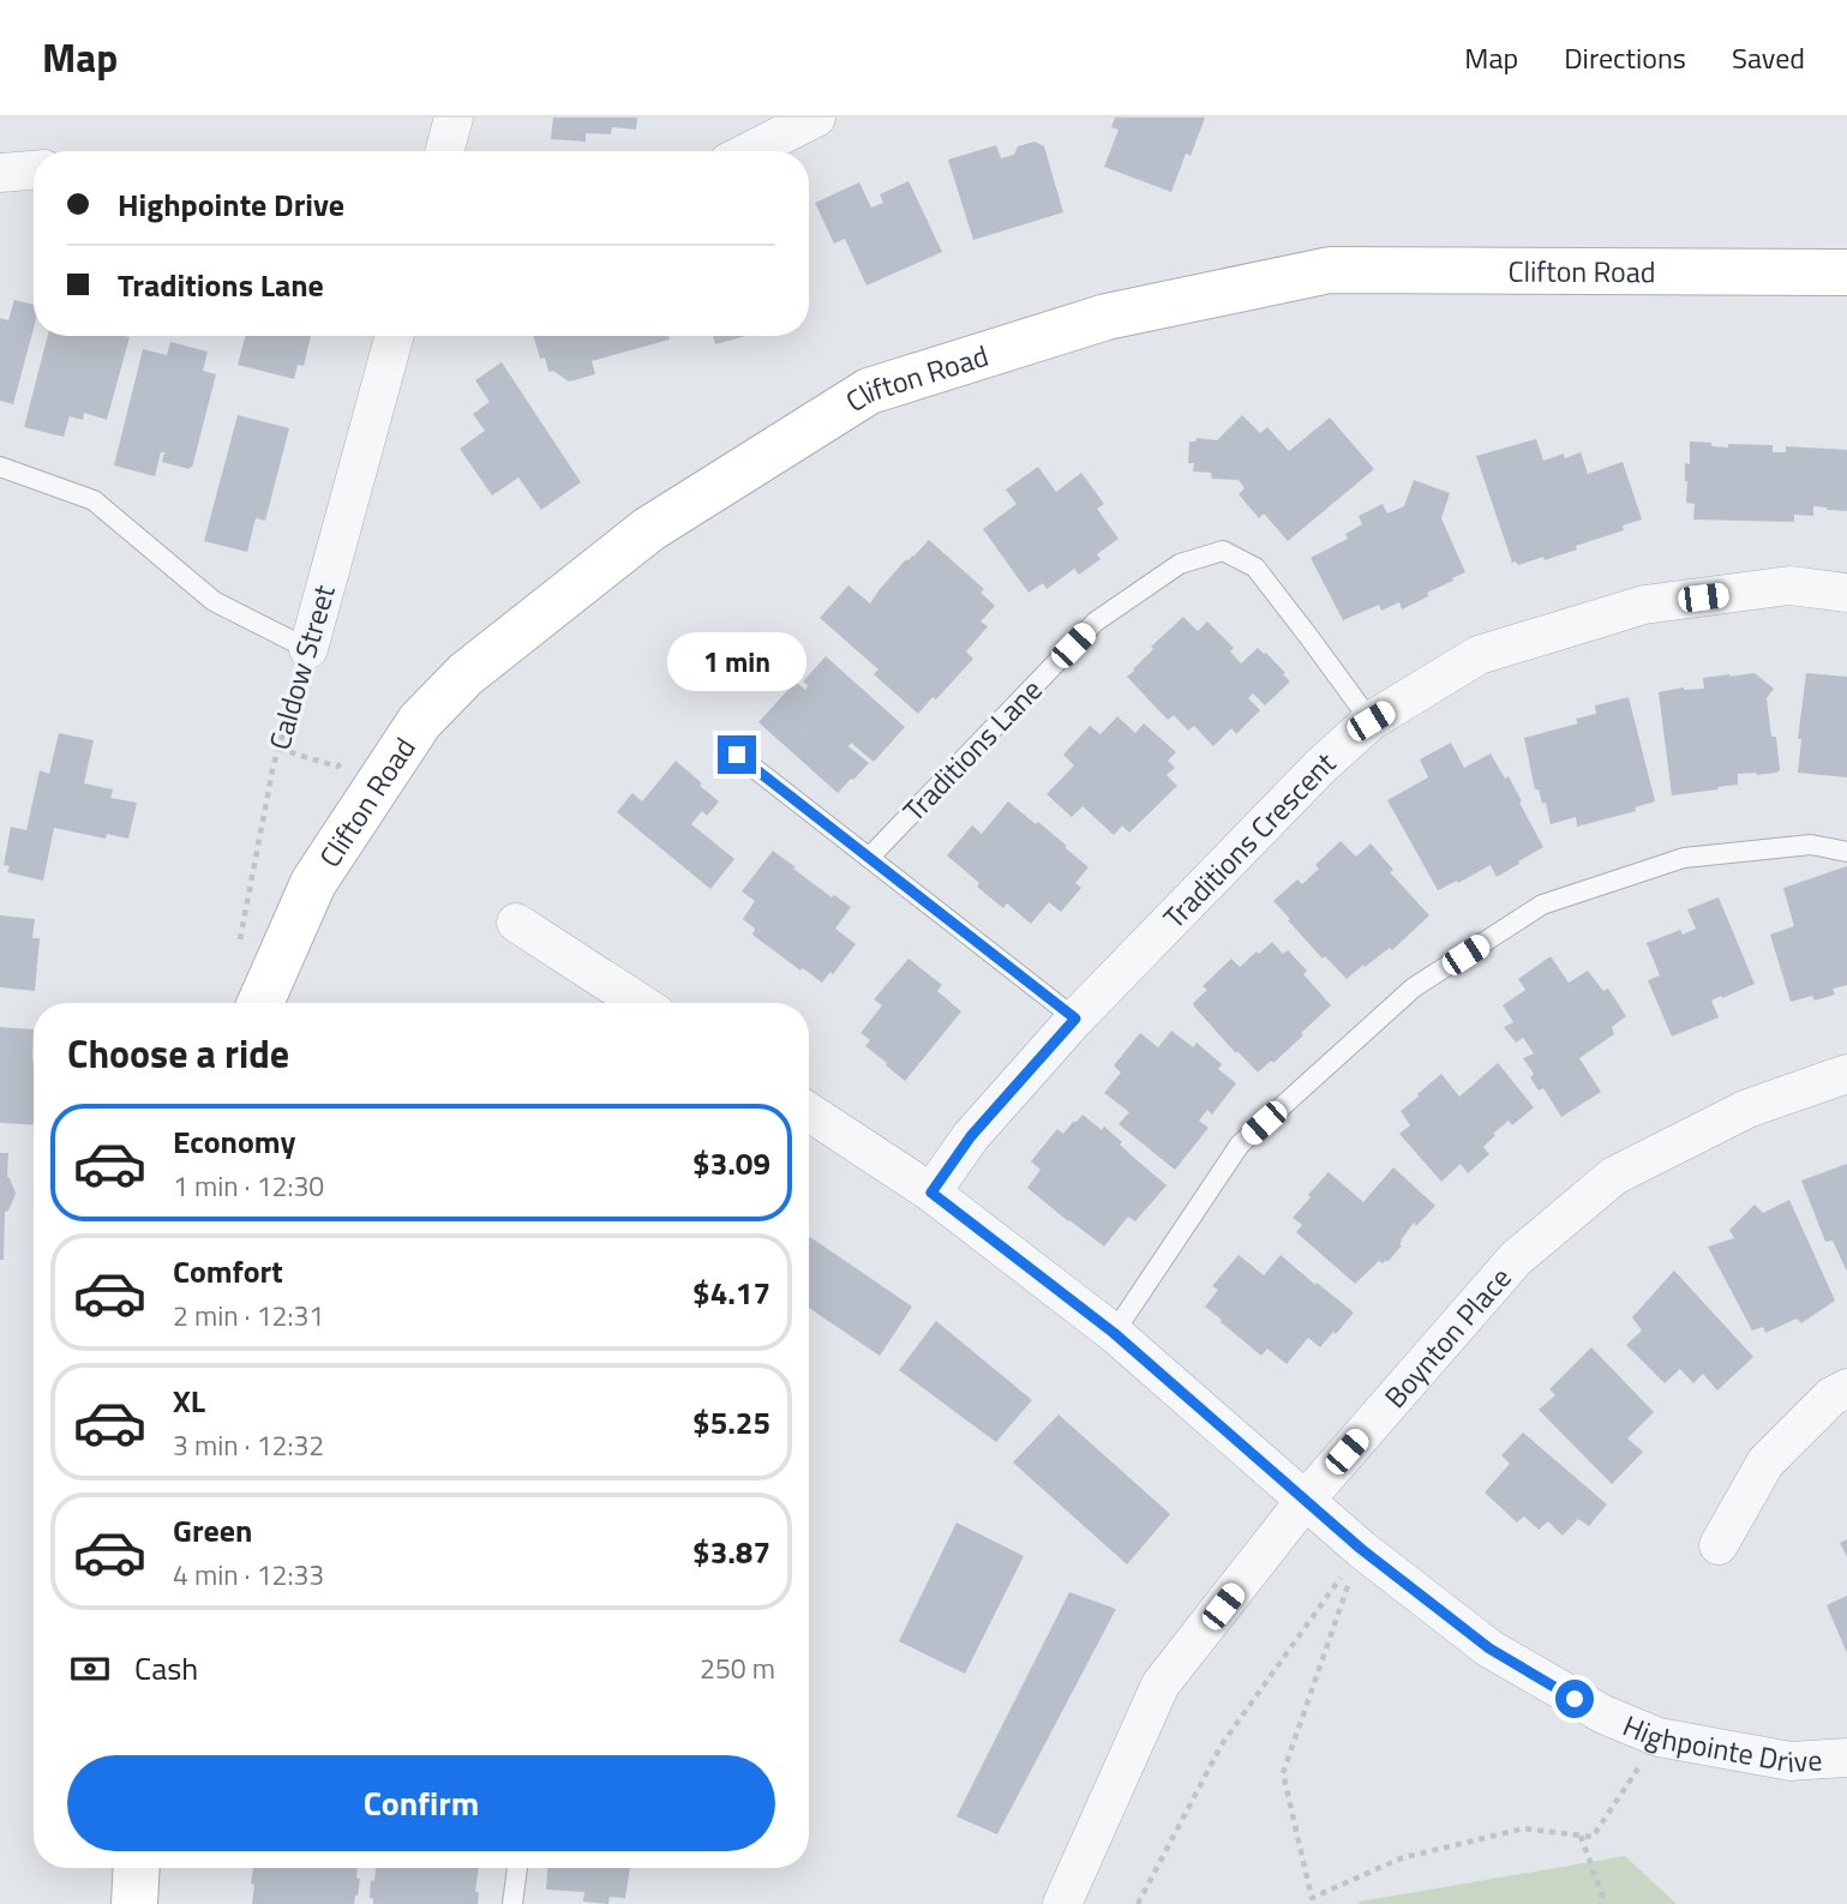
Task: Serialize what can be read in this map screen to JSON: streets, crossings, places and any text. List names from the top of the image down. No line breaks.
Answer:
{"streets":{"main road":["Clifton Road"],"street":["Caldow Street","Traditions Crescent","Boynton Place","Highpointe Drive"],"lane":["Traditions Lane"]},"crossings":[["Traditions Lane","Traditions Crescent"],["Traditions Crescent","Highpointe Drive"],["Boynton Place","Highpointe Drive"]],"page":{"header":"Map","nav":["Map","Directions","Saved"],"banner":["Highpointe Drive","Traditions Lane"],"bubble":"1 min","heading":"Choose a ride","list":[{"name":"Economy","note":"1 min · 12:30","value":"$3.09"},{"name":"Comfort","note":"2 min · 12:31","value":"$4.17"},{"name":"XL","note":"3 min · 12:32","value":"$5.25"},{"name":"Green","note":"4 min · 12:33","value":"$3.87"}],"pay":["Cash","250 m"],"buttons":"Confirm"}}
